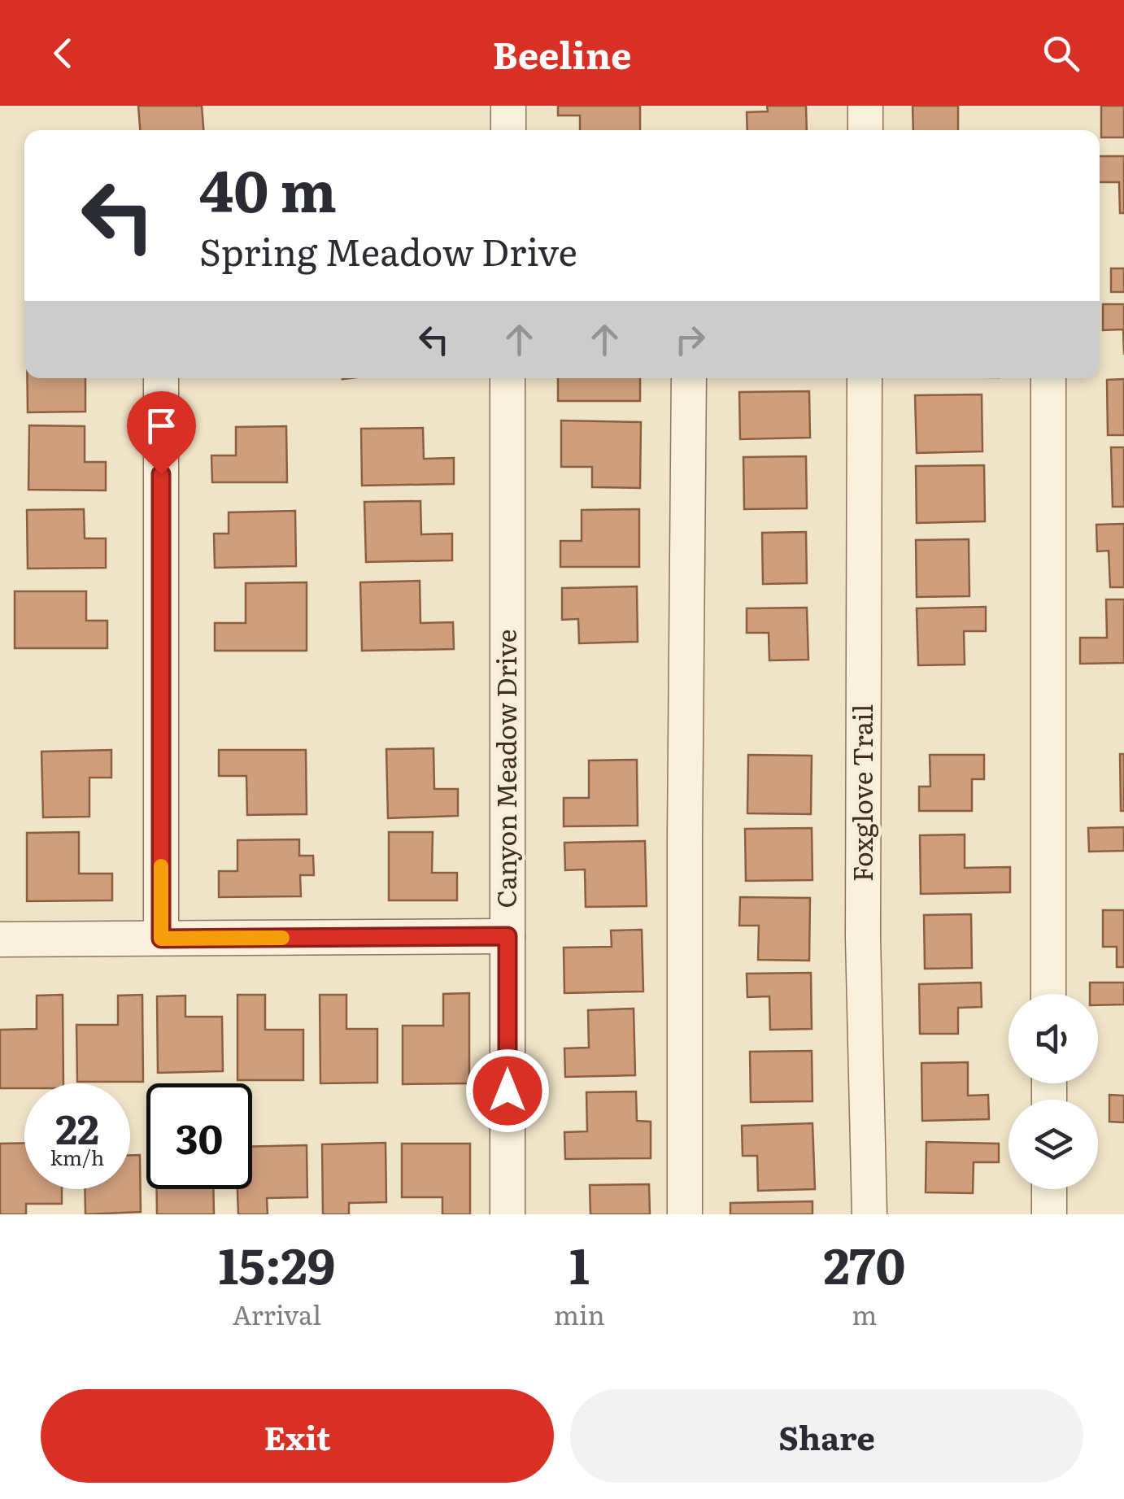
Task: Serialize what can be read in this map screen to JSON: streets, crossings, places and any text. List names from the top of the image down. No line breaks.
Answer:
{"streets":{"street":["Canyon Meadow Drive","Foxglove Trail"]},"page":{"header":"Beeline","turn":["40 m","Spring Meadow Drive"],"speed":"22 km/h","limit":"30","eta":["15:29","Arrival","1","min","270","m"],"buttons":["Exit","Share"]}}
